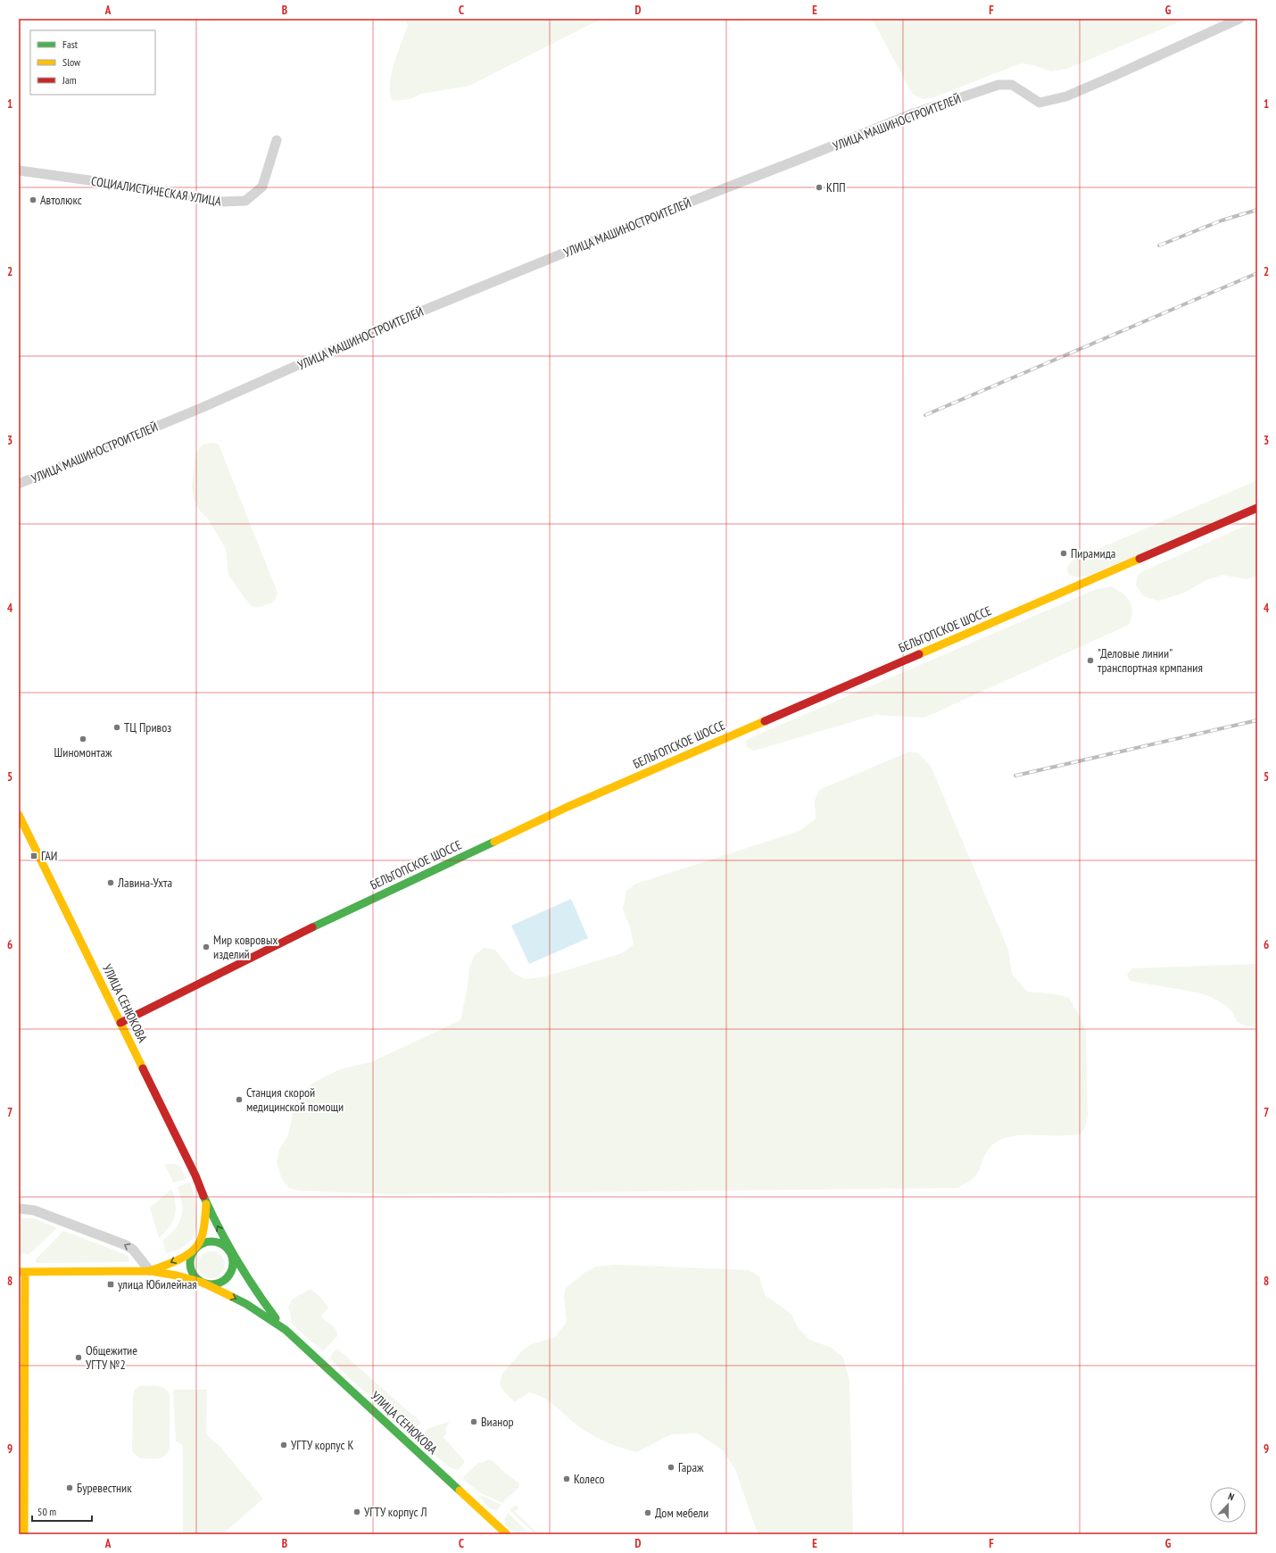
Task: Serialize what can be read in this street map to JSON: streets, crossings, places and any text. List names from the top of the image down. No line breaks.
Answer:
{"streets":{"street":["УЛИЦА МАШИНОСТРОИТЕЛЕЙ","СОЦИАЛИСТИЧЕСКАЯ УЛИЦА","БЕЛЬГОПСКОЕ ШОССЕ","УЛИЦА СЕНЮКОВА"]},"crossings":[["БЕЛЬГОПСКОЕ ШОССЕ","УЛИЦА СЕНЮКОВА"]],"places":{"other":["КПП","Автолюкс","Пирамида","\"Деловые линии\" транспортная крмпания","ТЦ Привоз","Шиномонтаж","Лавина-Ухта","Мир ковровых изделий","Станция скорой медицинской помощи","Общежитие УГТУ №2","Вианор","УГТУ корпус К","Гараж","Колесо","Буревестник","УГТУ корпус Л","Дом мебели"],"transit":["ГАИ","улица Юбилейная"]},"legend":["Fast","Slow","Jam"],"scale_bar":"50 m","north":"top","grid":{"columns":["A","B","C","D","E","F","G"],"rows":["1","2","3","4","5","6","7","8","9"]}}
